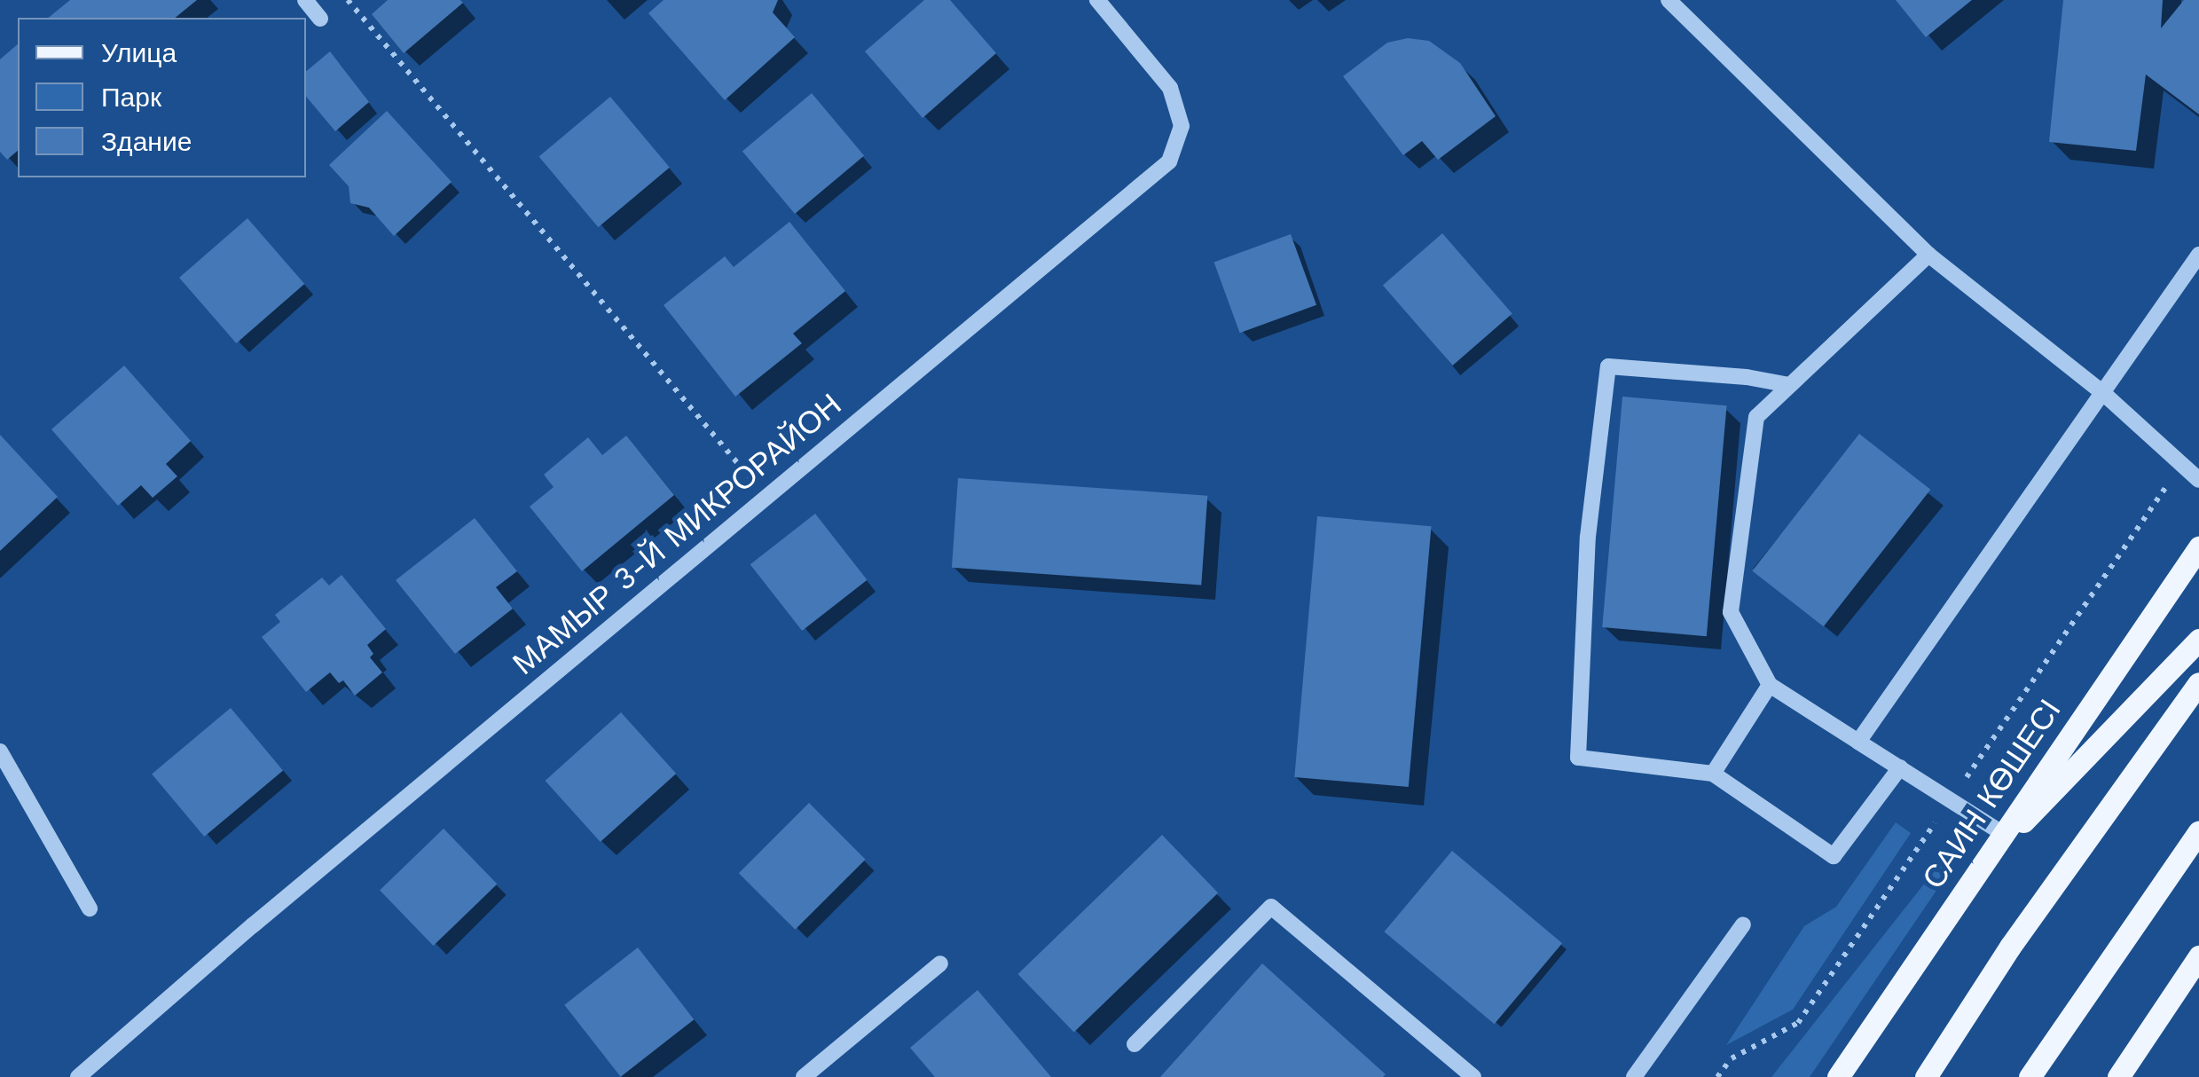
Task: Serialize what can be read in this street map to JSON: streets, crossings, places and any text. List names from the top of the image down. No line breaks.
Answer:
{"streets":{"main road":["САИН КӨШЕСІ"],"street":["МАМЫР 3-Й МИКРОРАЙОН"]},"legend":["Улица","Парк","Здание"]}
